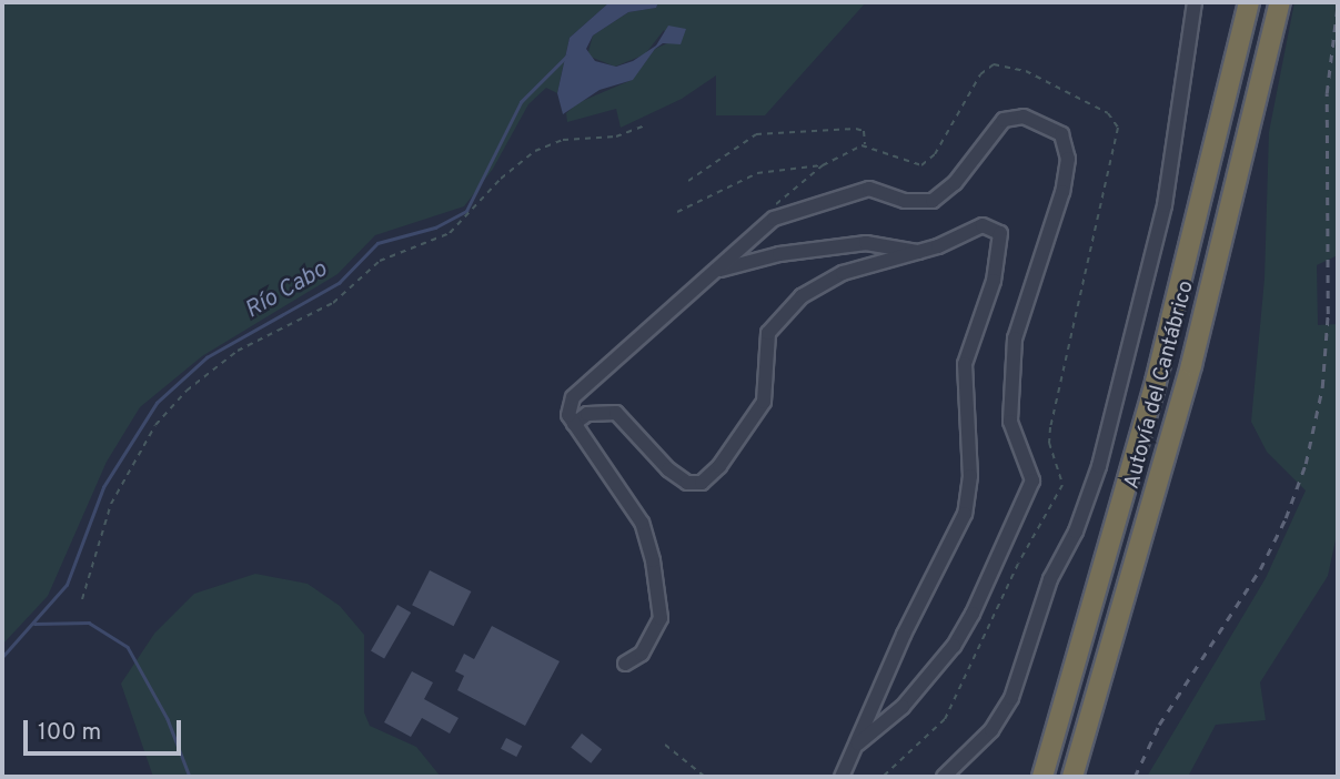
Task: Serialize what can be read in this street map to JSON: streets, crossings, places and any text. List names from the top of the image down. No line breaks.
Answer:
{"streets":{"highway":["Autovía del Cantábrico"]},"water":["Río Cabo"],"scale_bar":"100 m"}
